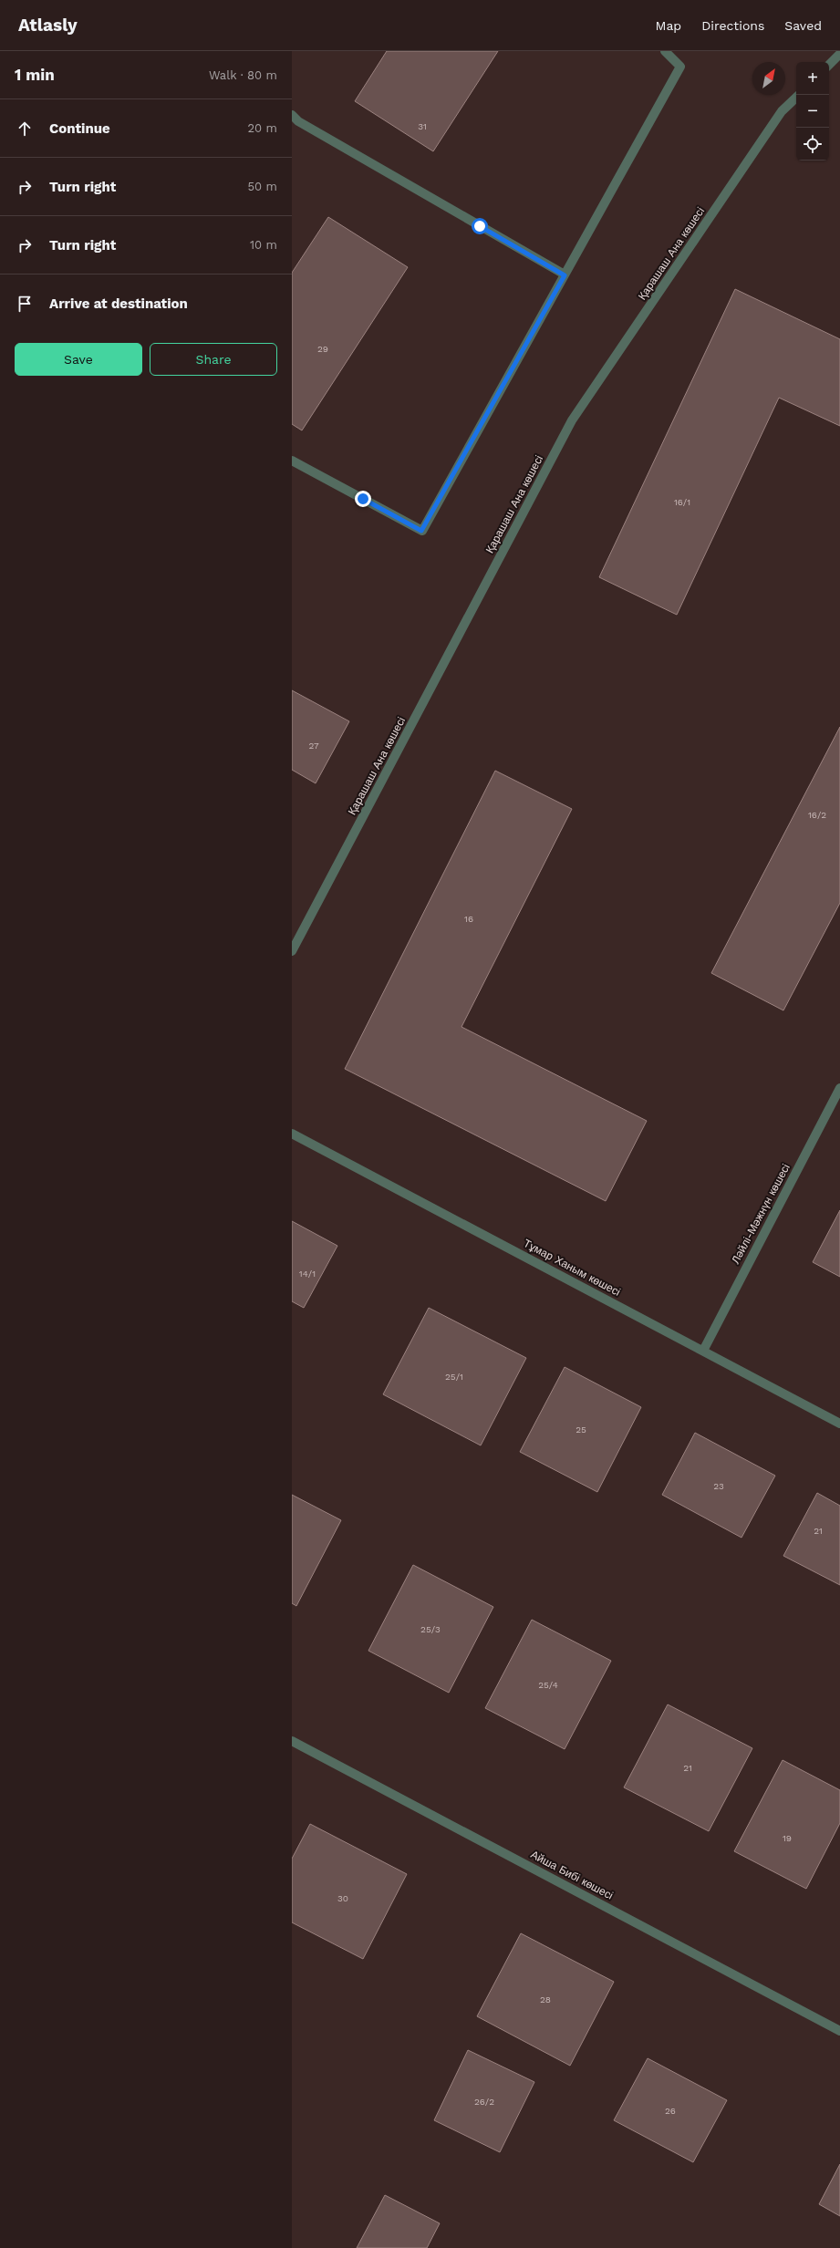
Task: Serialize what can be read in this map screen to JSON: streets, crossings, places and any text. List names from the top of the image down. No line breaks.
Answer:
{"streets":{"street":["Қарашаш Ана көшесі","Ләйлі-Мәжнүн көшесі","Тұмар Ханым көшесі","Айша Бибі көшесі"]},"crossings":[["Ләйлі-Мәжнүн көшесі","Тұмар Ханым көшесі"]],"house_numbers":["31","29","16/1","27","16/2","16","14/1","25/1","25","23","21","25/3","25/4","21","19","30","28","26/2","26"],"north":"top right","page":{"header":"Atlasly","nav":["Map","Directions","Saved"],"heading":["1 min","Walk · 80 m"],"map_buttons":["+","−"],"list":[["Continue","20 m"],["Turn right","50 m"],["Turn right","10 m"],"Arrive at destination"],"buttons":["Save","Share"]}}
